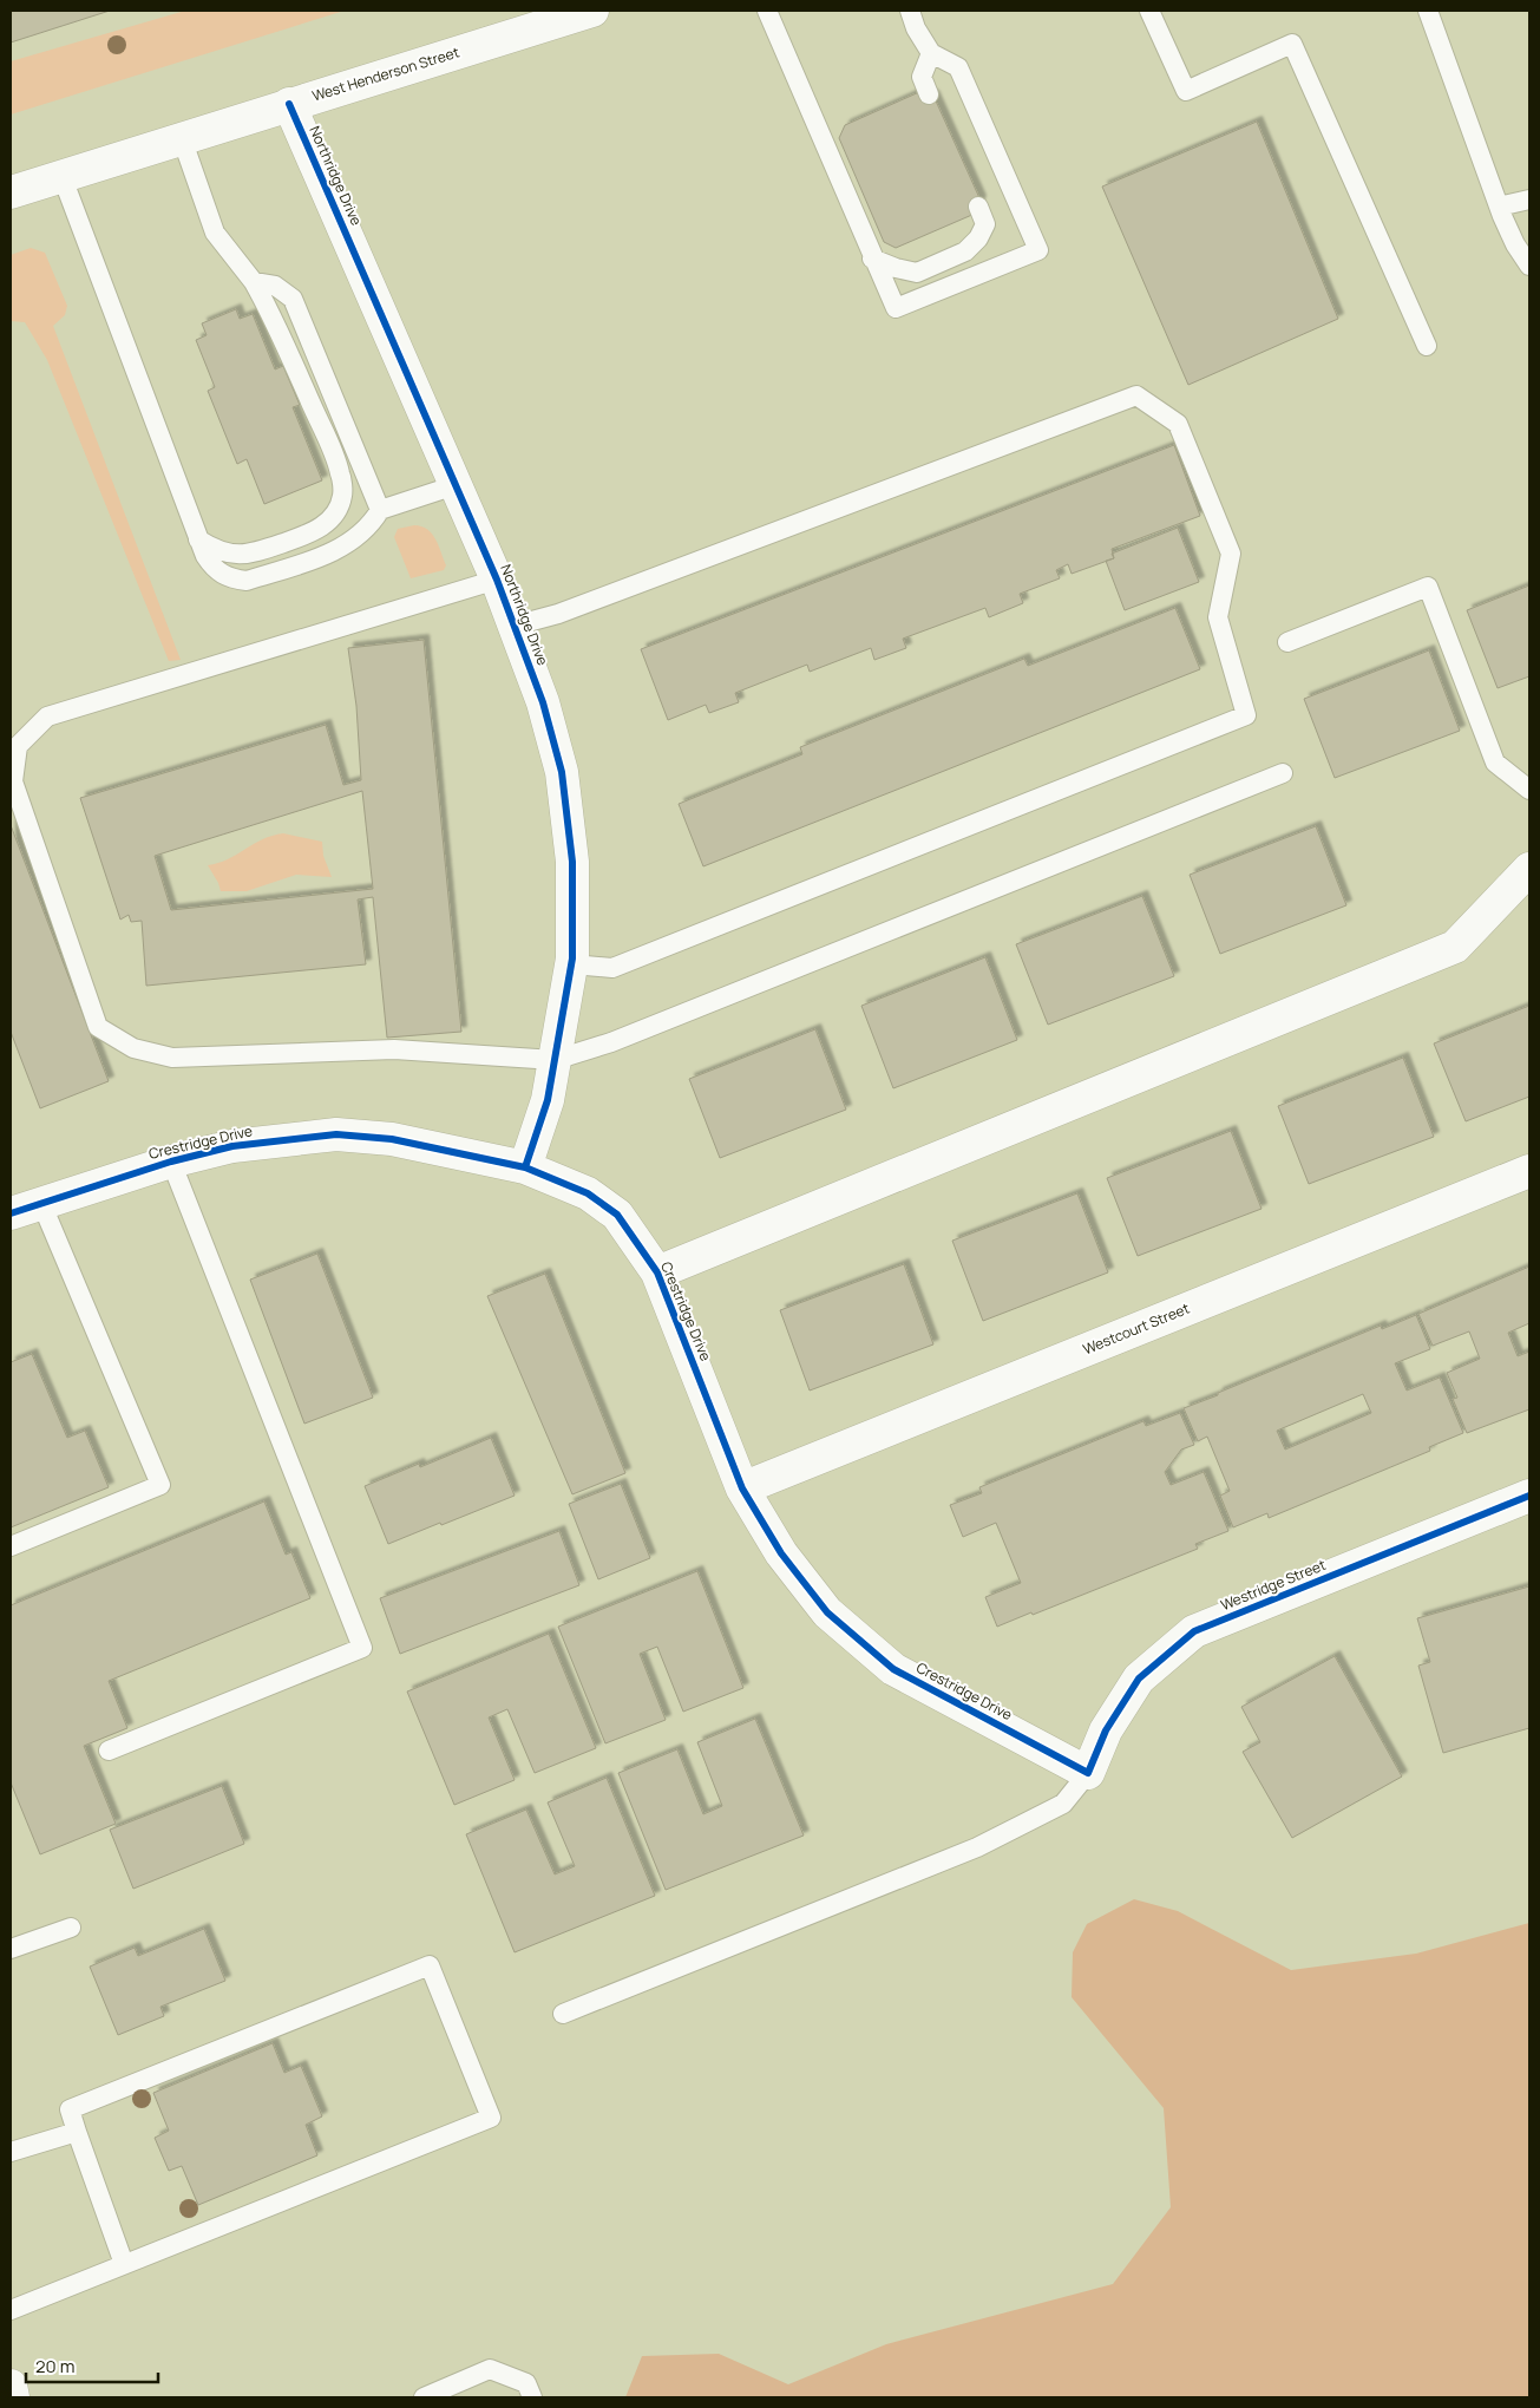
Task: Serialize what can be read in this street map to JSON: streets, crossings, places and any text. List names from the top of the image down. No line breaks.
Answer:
{"streets":{"street":["West Henderson Street","Northridge Drive","Crestridge Drive","Westcourt Street","Westridge Street"]},"crossings":[["West Henderson Street","Northridge Drive"],["Northridge Drive","Crestridge Drive"],["Crestridge Drive","Westcourt Street"],["Crestridge Drive","Westridge Street"]],"scale_bar":"20 m"}
